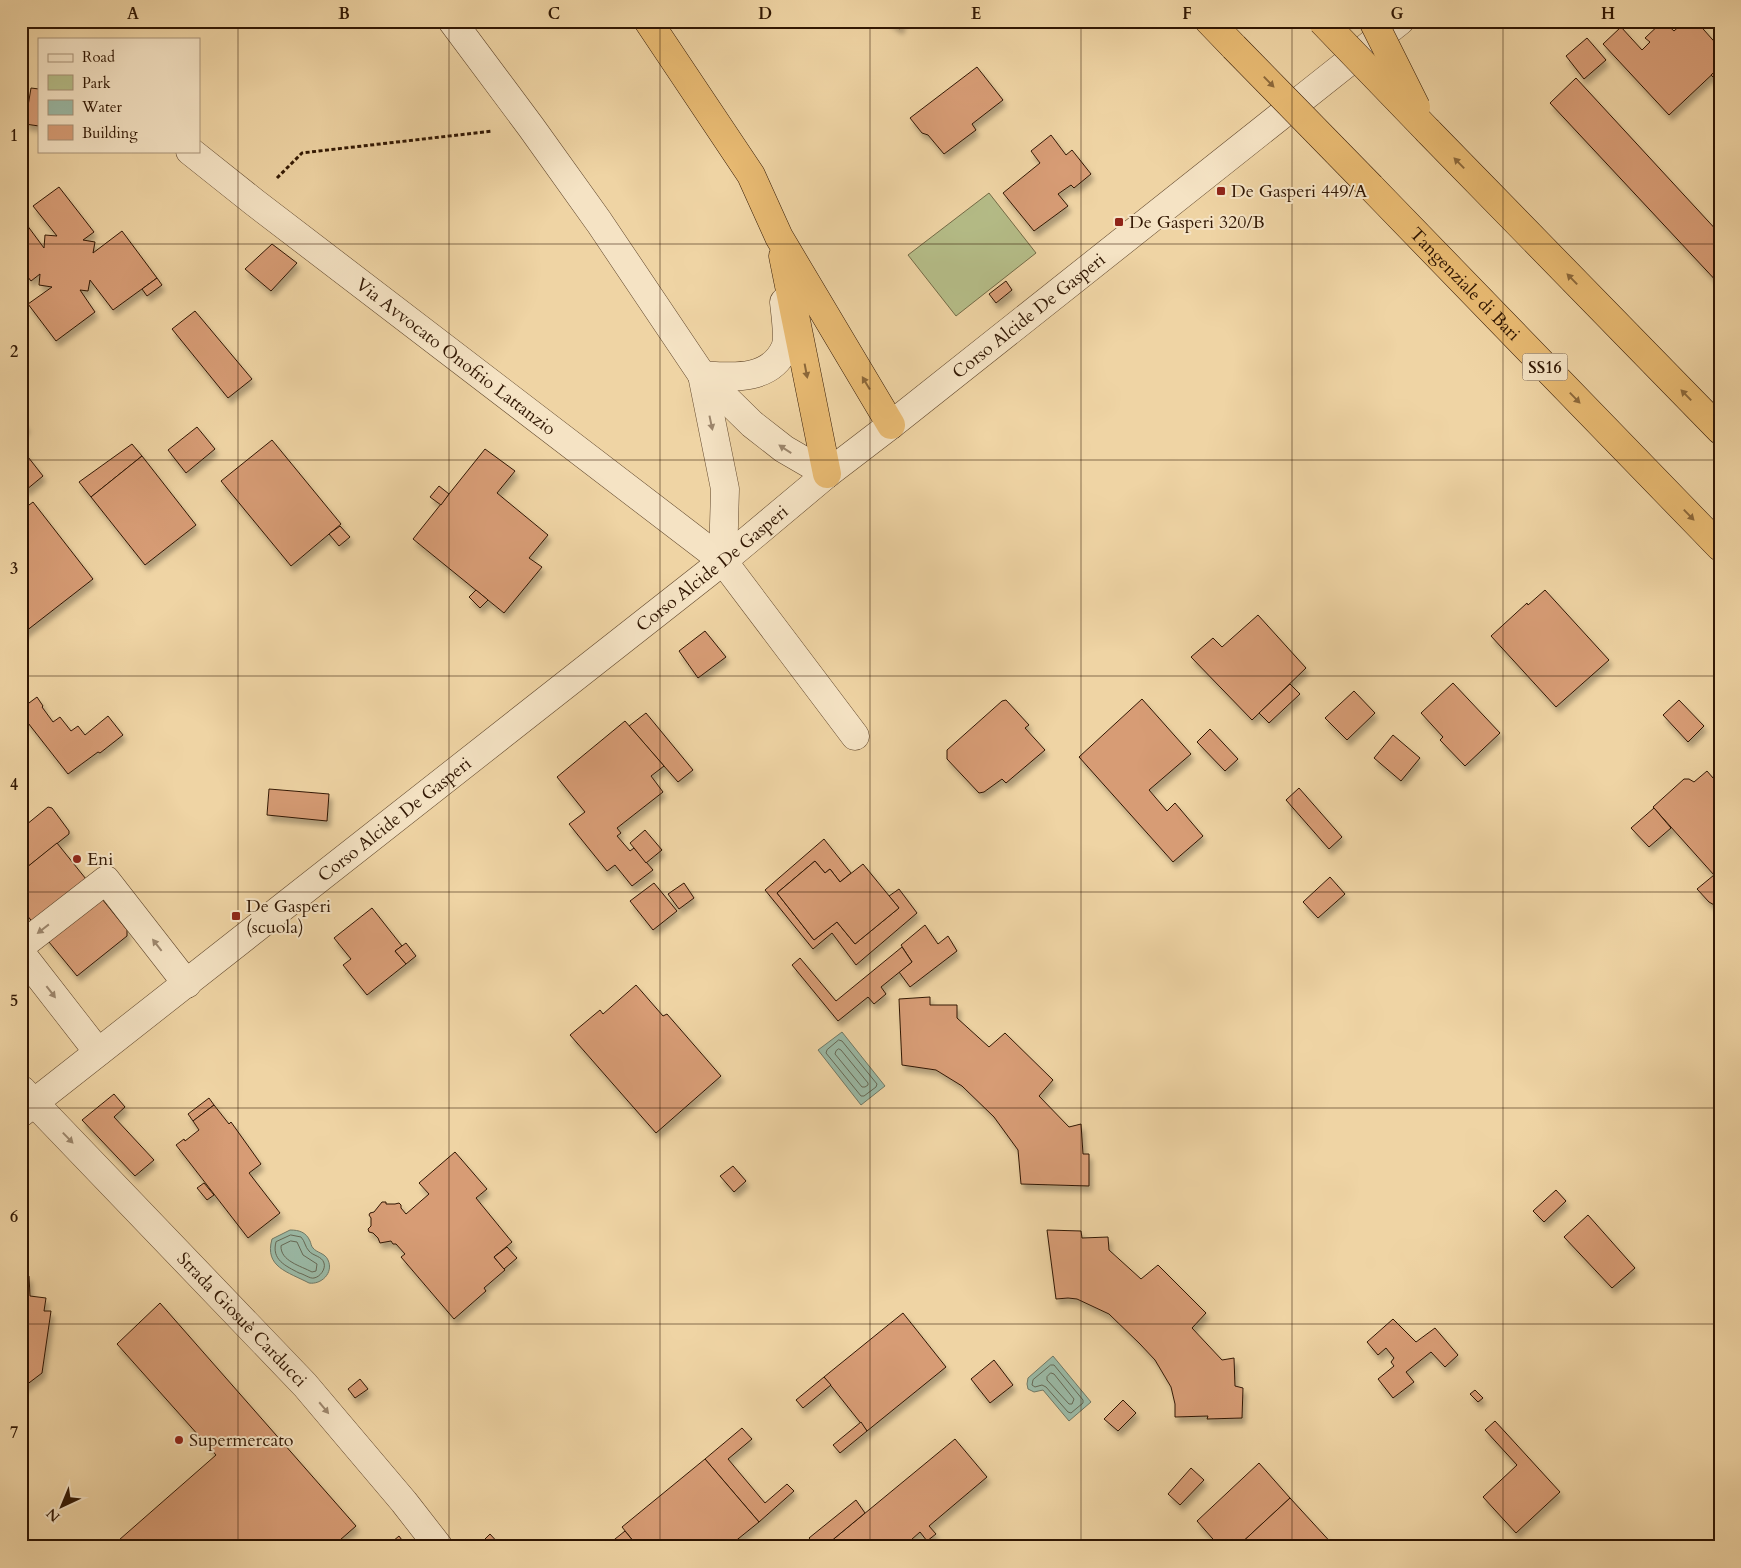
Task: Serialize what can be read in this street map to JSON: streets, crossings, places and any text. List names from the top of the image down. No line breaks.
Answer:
{"streets":{"highway":["Tangenziale di Bari","SS16"],"street":["Corso Alcide De Gasperi","Via Avvocato Onofrio Lattanzio","Strada Giosuè Carducci"]},"crossings":[["Corso Alcide De Gasperi","Via Avvocato Onofrio Lattanzio"],["Corso Alcide De Gasperi","Strada Giosuè Carducci"]],"one_way":["Strada Giosuè Carducci"],"places":{"transit":["De Gasperi 449/A","De Gasperi 320/B","De Gasperi (scuola)"],"other":["Eni","Supermercato"]},"legend":["Road","Park","Water","Building"],"north":"bottom left","grid":{"columns":["A","B","C","D","E","F","G","H"],"rows":["1","2","3","4","5","6","7"]}}
